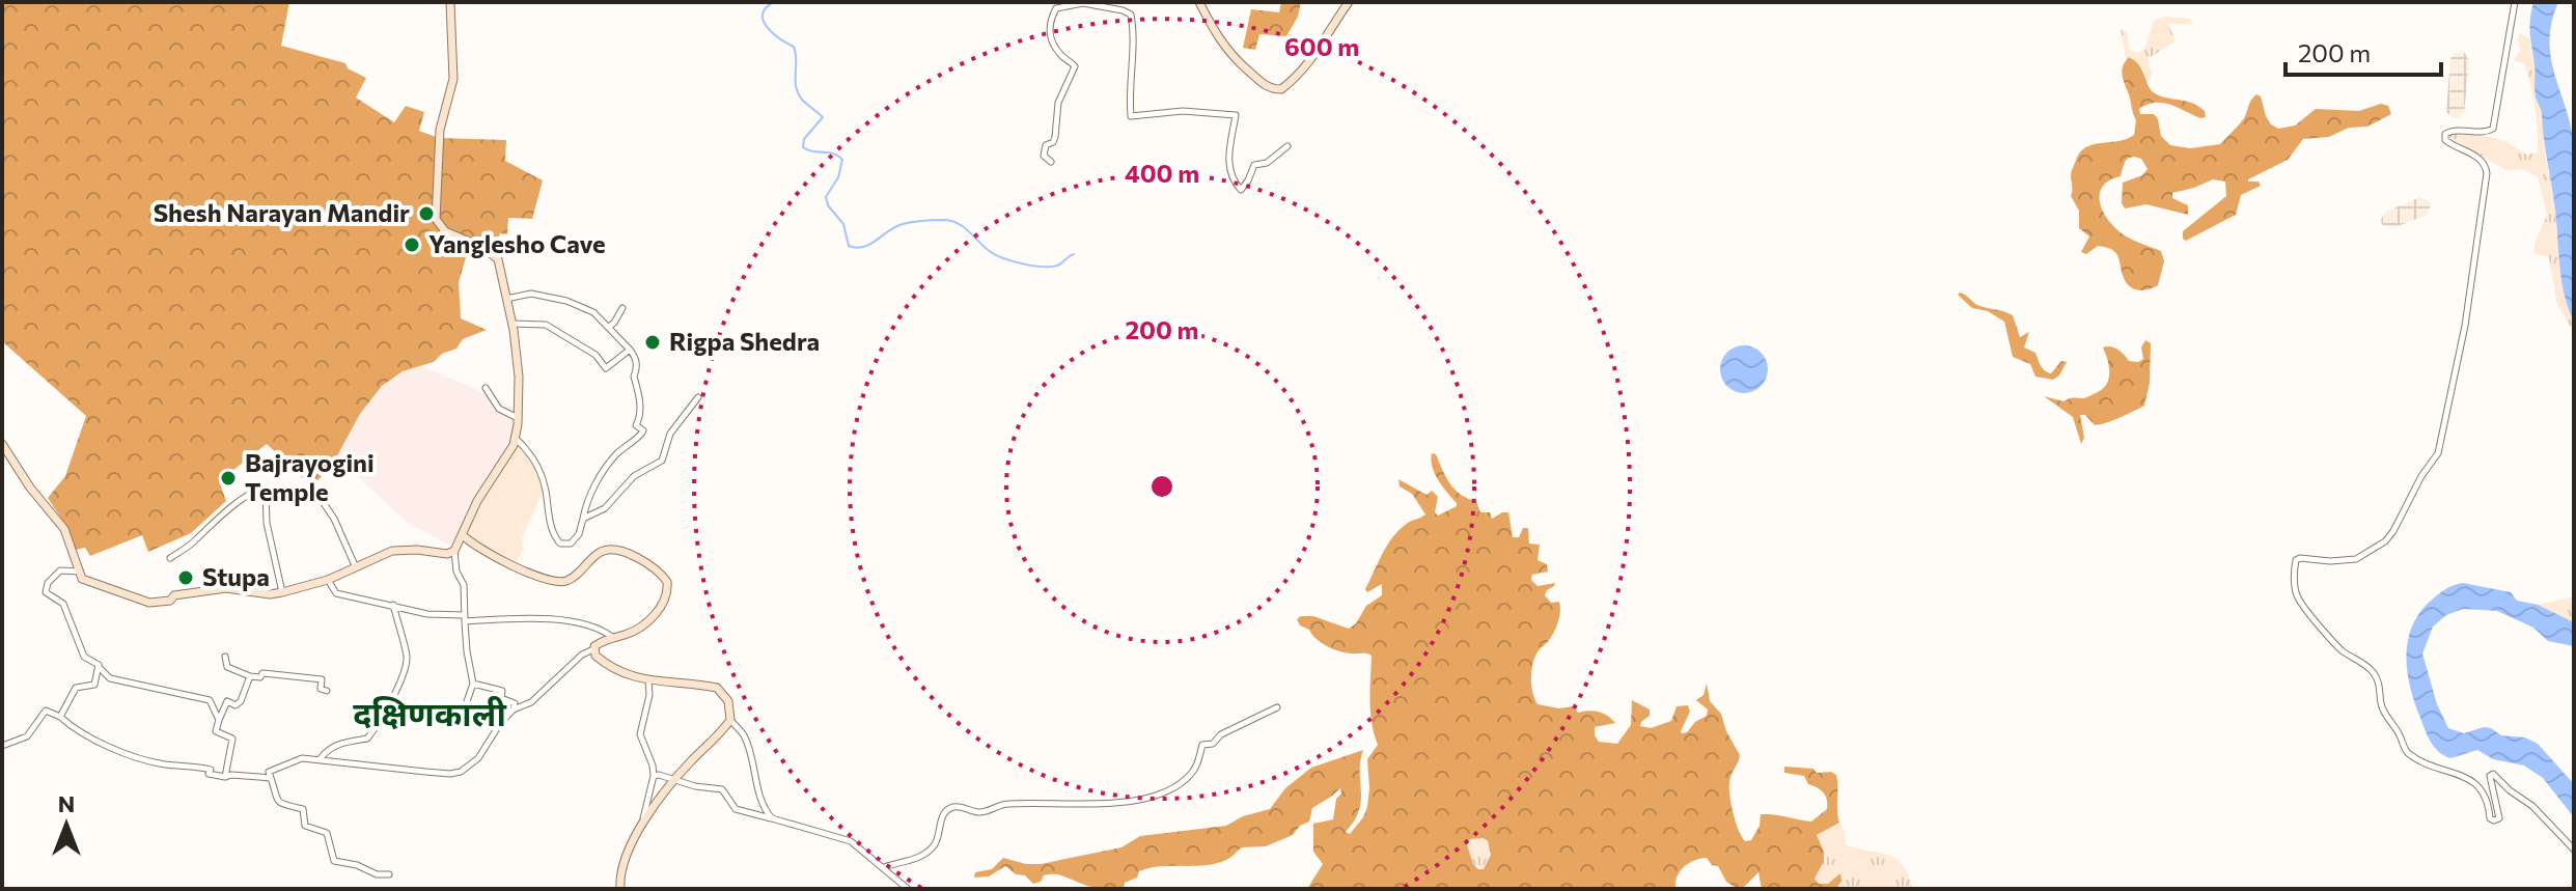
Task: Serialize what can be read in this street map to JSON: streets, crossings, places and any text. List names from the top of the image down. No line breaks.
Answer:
{"districts":["दक्षि‍णकाली"],"places":["Shesh Narayan Mandir","Yanglesho Cave","Rigpa Shedra","Bajrayogini Temple","Stupa"],"scale_bar":"200 m","north":"top","rings":["600 m","400 m","200 m"]}
